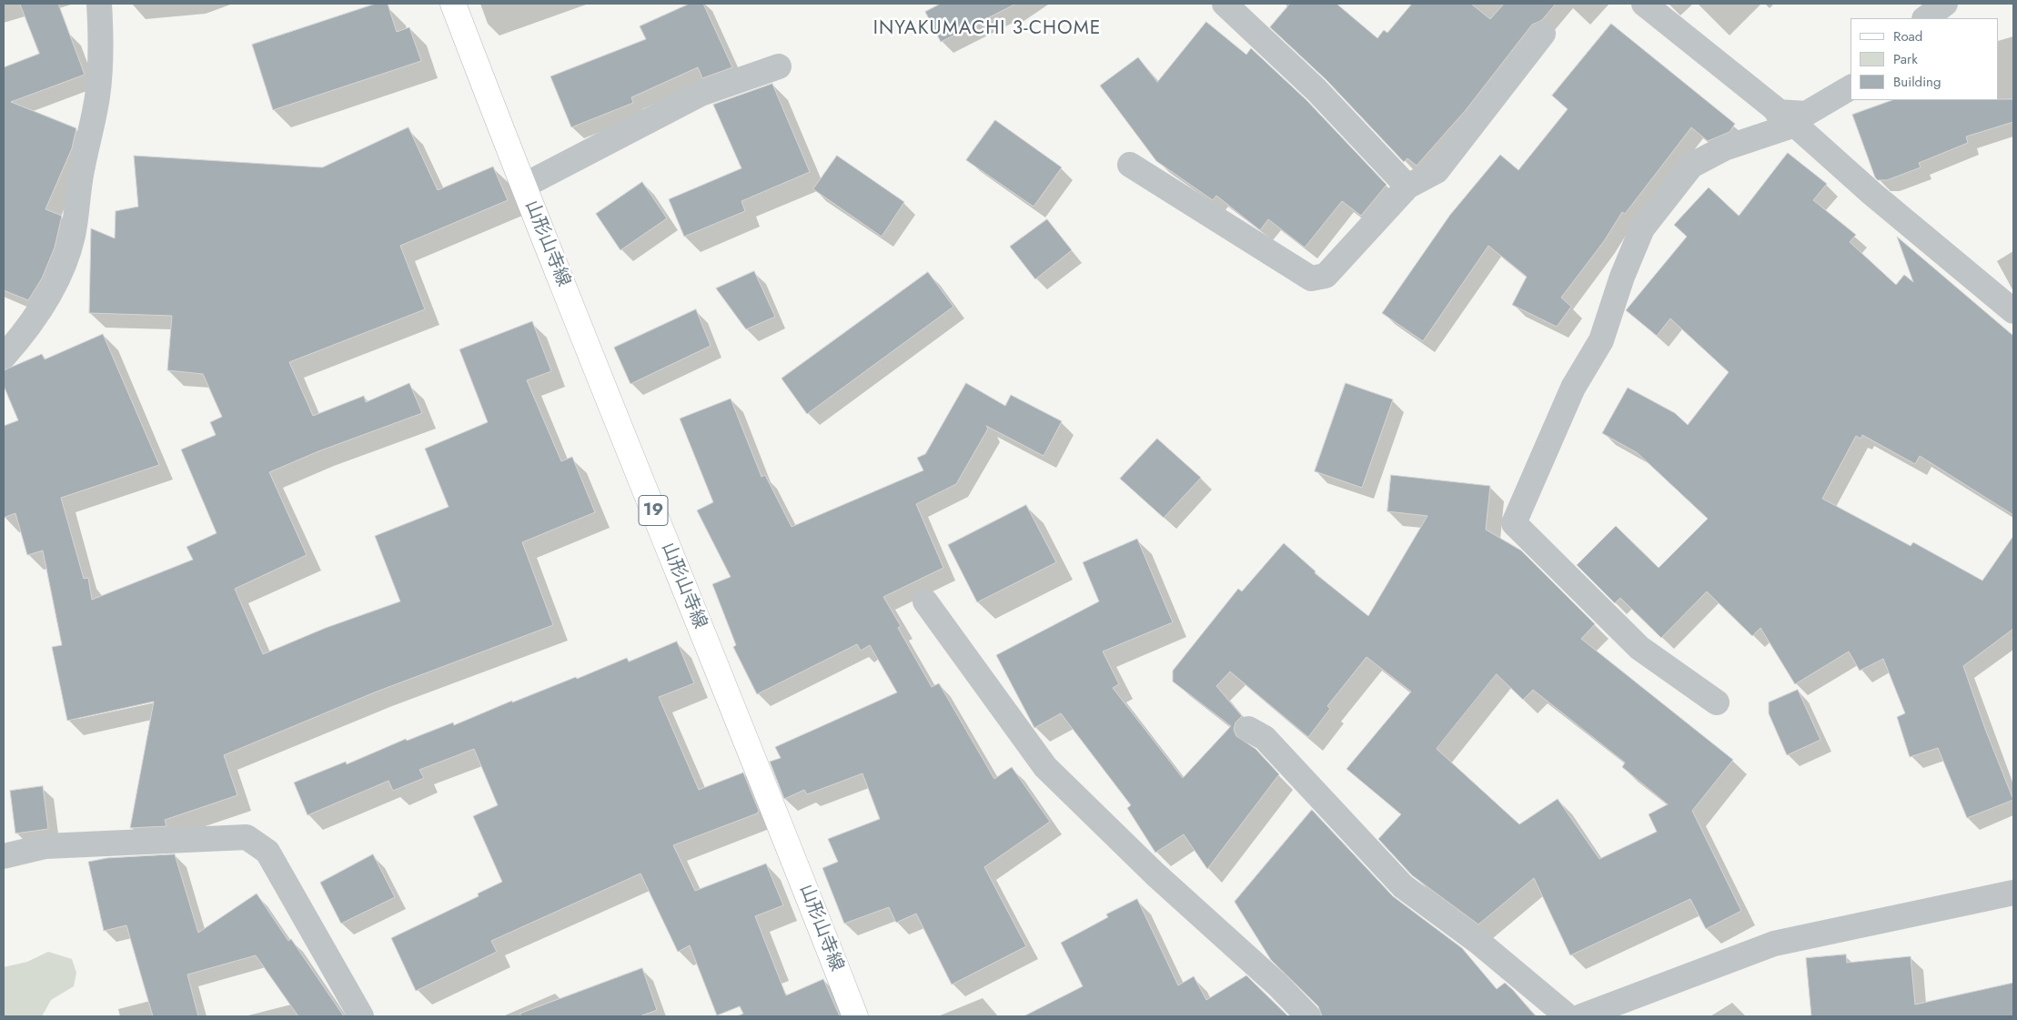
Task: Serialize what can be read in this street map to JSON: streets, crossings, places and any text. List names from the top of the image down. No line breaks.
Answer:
{"streets":{"main road":["山形山寺線","19"]},"districts":["INYAKUMACHI 3-CHOME"],"legend":["Road","Park","Building"]}
